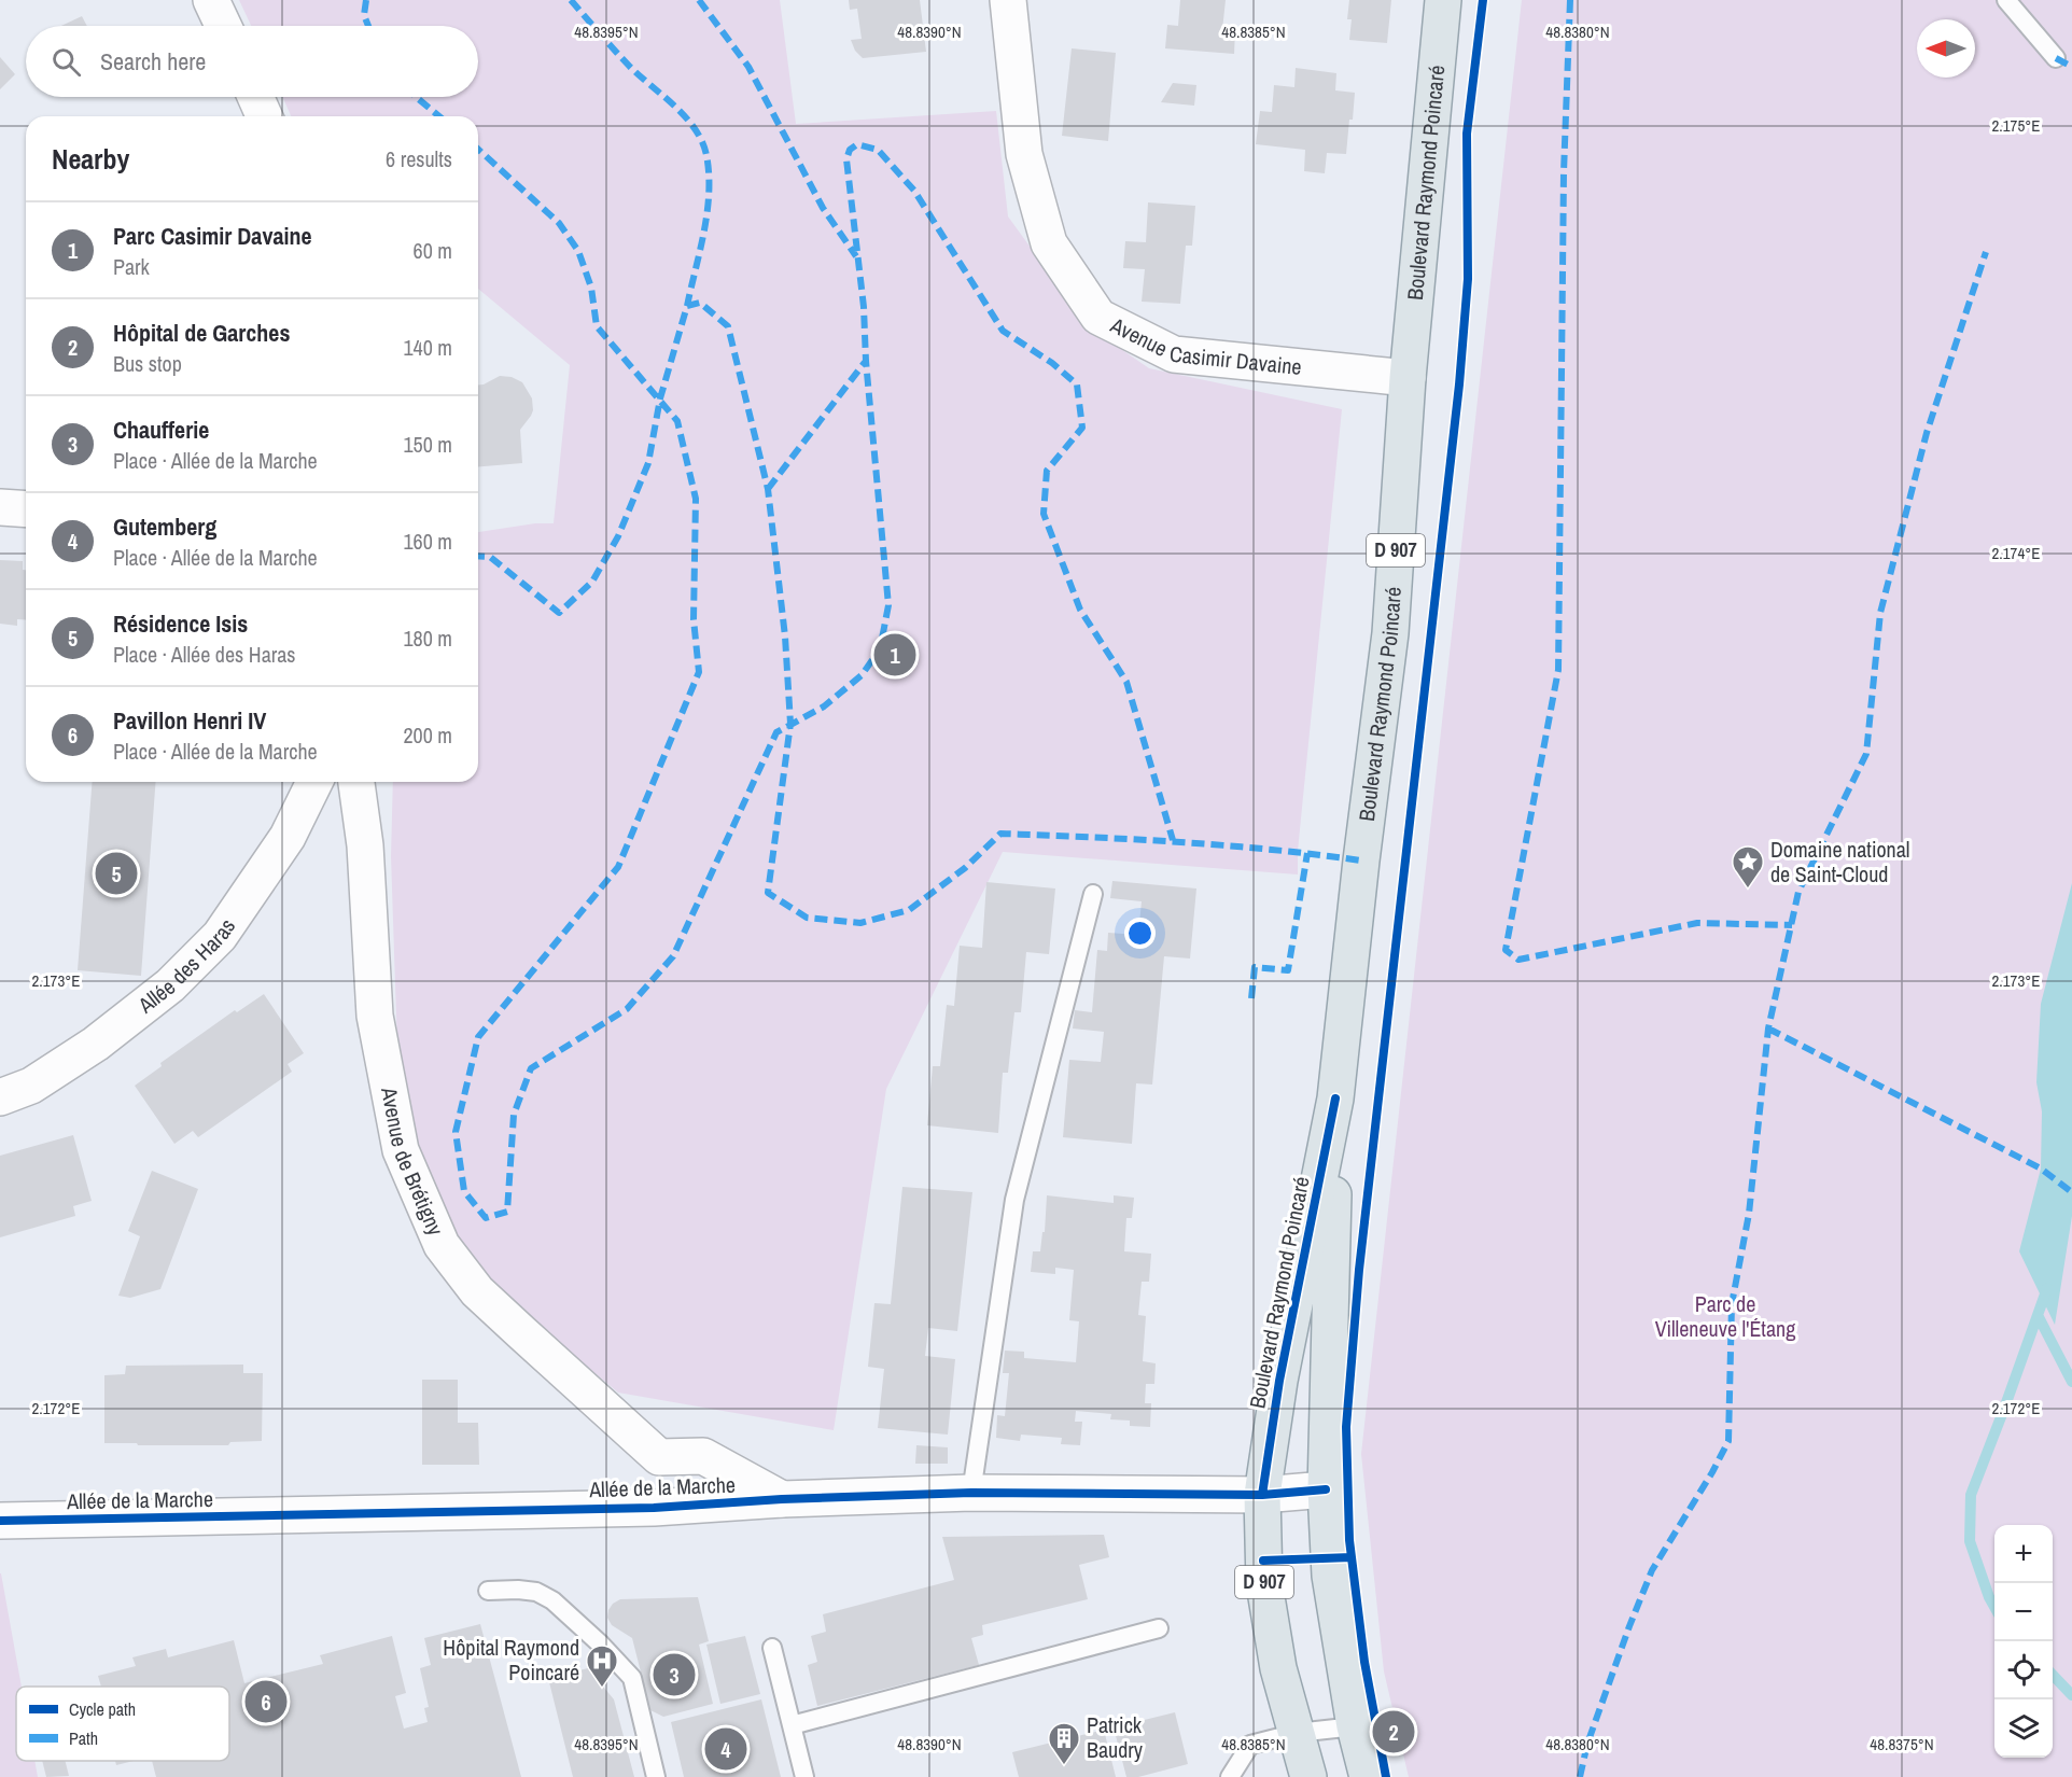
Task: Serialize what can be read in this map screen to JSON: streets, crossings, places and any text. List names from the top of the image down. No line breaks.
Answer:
{"streets":{"main road":["Boulevard Raymond Poincaré","D 907"],"street":["Avenue Casimir Davaine","Allée des Haras","Avenue de Brétigny","Allée de la Marche"]},"crossings":[["Boulevard Raymond Poincaré","Avenue Casimir Davaine"],["Boulevard Raymond Poincaré","Allée de la Marche"]],"parks":["Parc de Villeneuve l'Étang"],"places":{"place":["Domaine national de Saint-Cloud"],"hospital":["Hôpital Raymond Poincaré"],"building":["Patrick Baudry"]},"legend":["Cycle path","Path"],"north":"left","page":{"search":"Search here","heading":["Nearby","6 results"],"list":[{"mark":"1","name":"Parc Casimir Davaine","note":"Park","value":"60 m"},{"mark":"2","name":"Hôpital de Garches","note":"Bus stop","value":"140 m"},{"mark":"3","name":"Chaufferie","note":"Place · Allée de la Marche","value":"150 m"},{"mark":"4","name":"Gutemberg","note":"Place · Allée de la Marche","value":"160 m"},{"mark":"5","name":"Résidence Isis","note":"Place · Allée des Haras","value":"180 m"},{"mark":"6","name":"Pavillon Henri IV","note":"Place · Allée de la Marche","value":"200 m"}],"pins":["1","5","3","6","2","4"],"map_buttons":["+","−"]},"coordinates":["48.8395°N","48.8390°N","48.8385°N","48.8380°N","2.175°E","2.174°E","2.173°E","2.172°E","48.8375°N"]}
